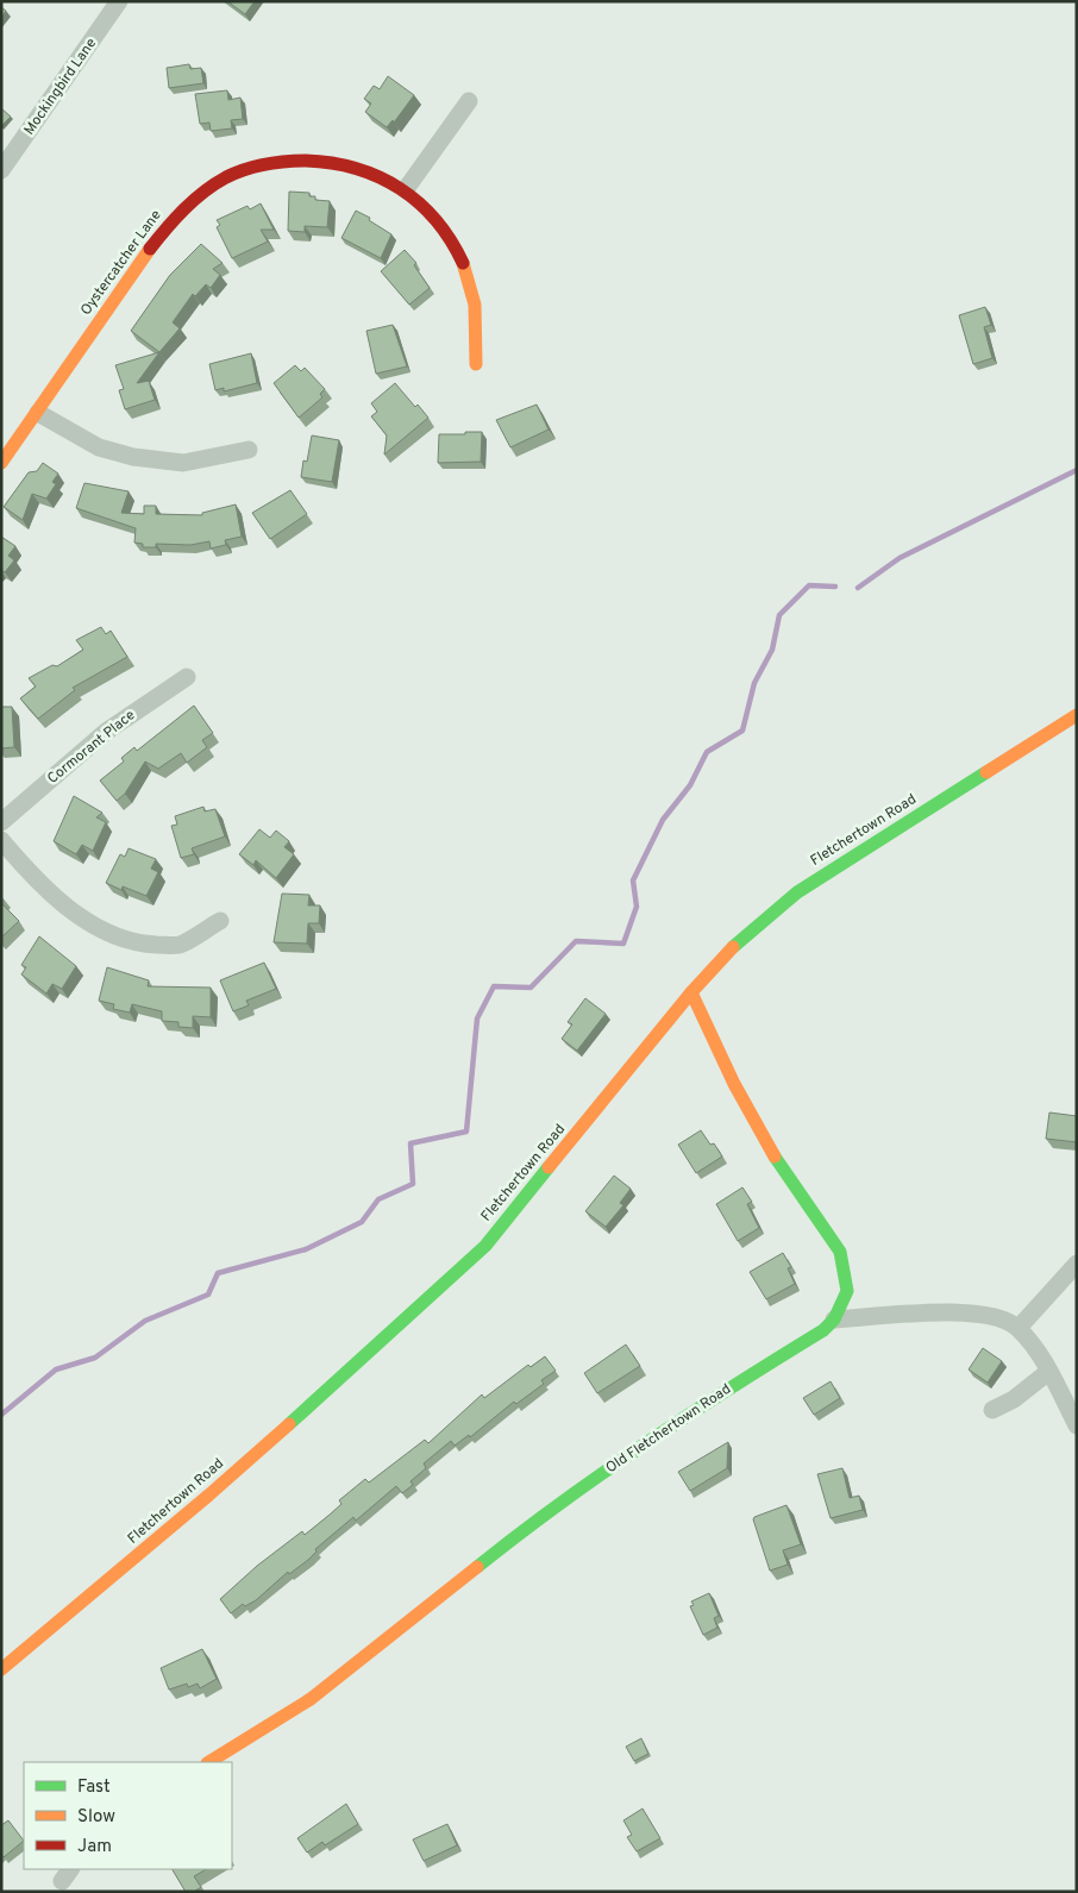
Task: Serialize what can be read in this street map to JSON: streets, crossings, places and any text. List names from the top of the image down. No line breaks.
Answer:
{"streets":{"street":["Mockingbird Lane","Oystercatcher Lane","Cormorant Place","Fletchertown Road","Old Fletchertown Road"]},"crossings":[["Fletchertown Road","Old Fletchertown Road"]],"legend":["Fast","Slow","Jam"]}
